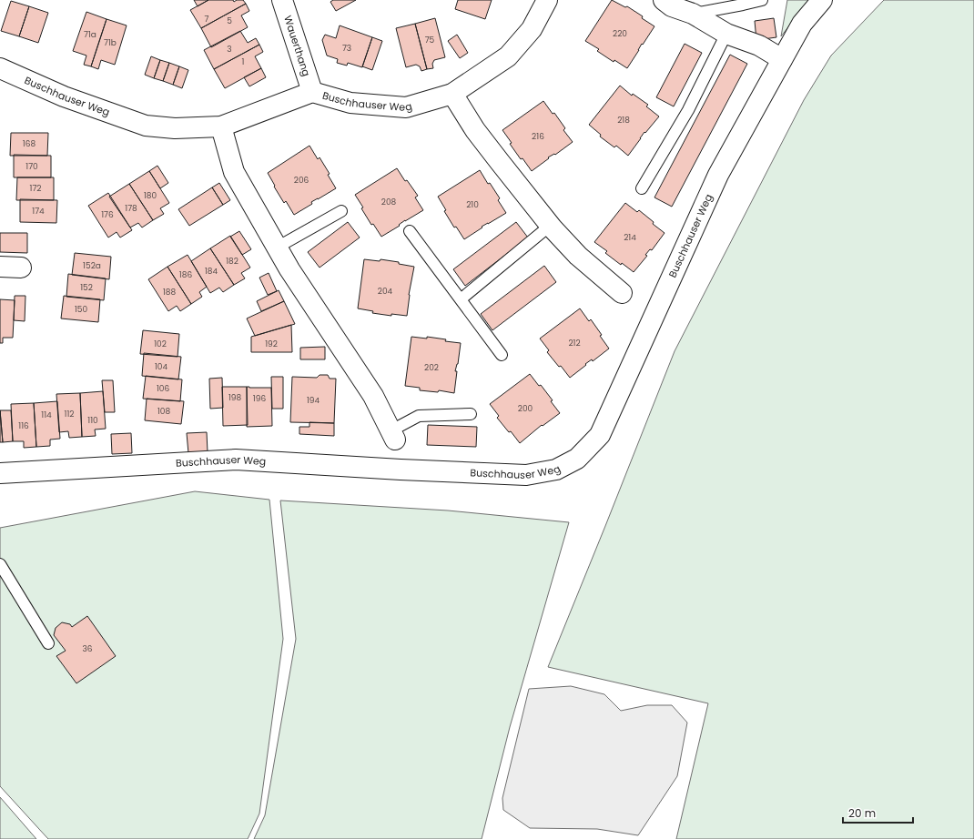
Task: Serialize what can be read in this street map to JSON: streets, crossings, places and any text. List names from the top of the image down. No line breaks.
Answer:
{"streets":{"street":["Wauerthang","Buschhauser Weg"]},"crossings":[["Wauerthang","Buschhauser Weg"]],"house_numbers":["7","5","220","71a","75","71b","73","3","1","218","216","168","170","206","172","180","208","210","178","174","176","214","182","152a","184","186","152","204","188","150","212","102","192","104","202","106","198","196","194","200","108","112","114","110","116","36"],"scale_bar":"20 m"}
